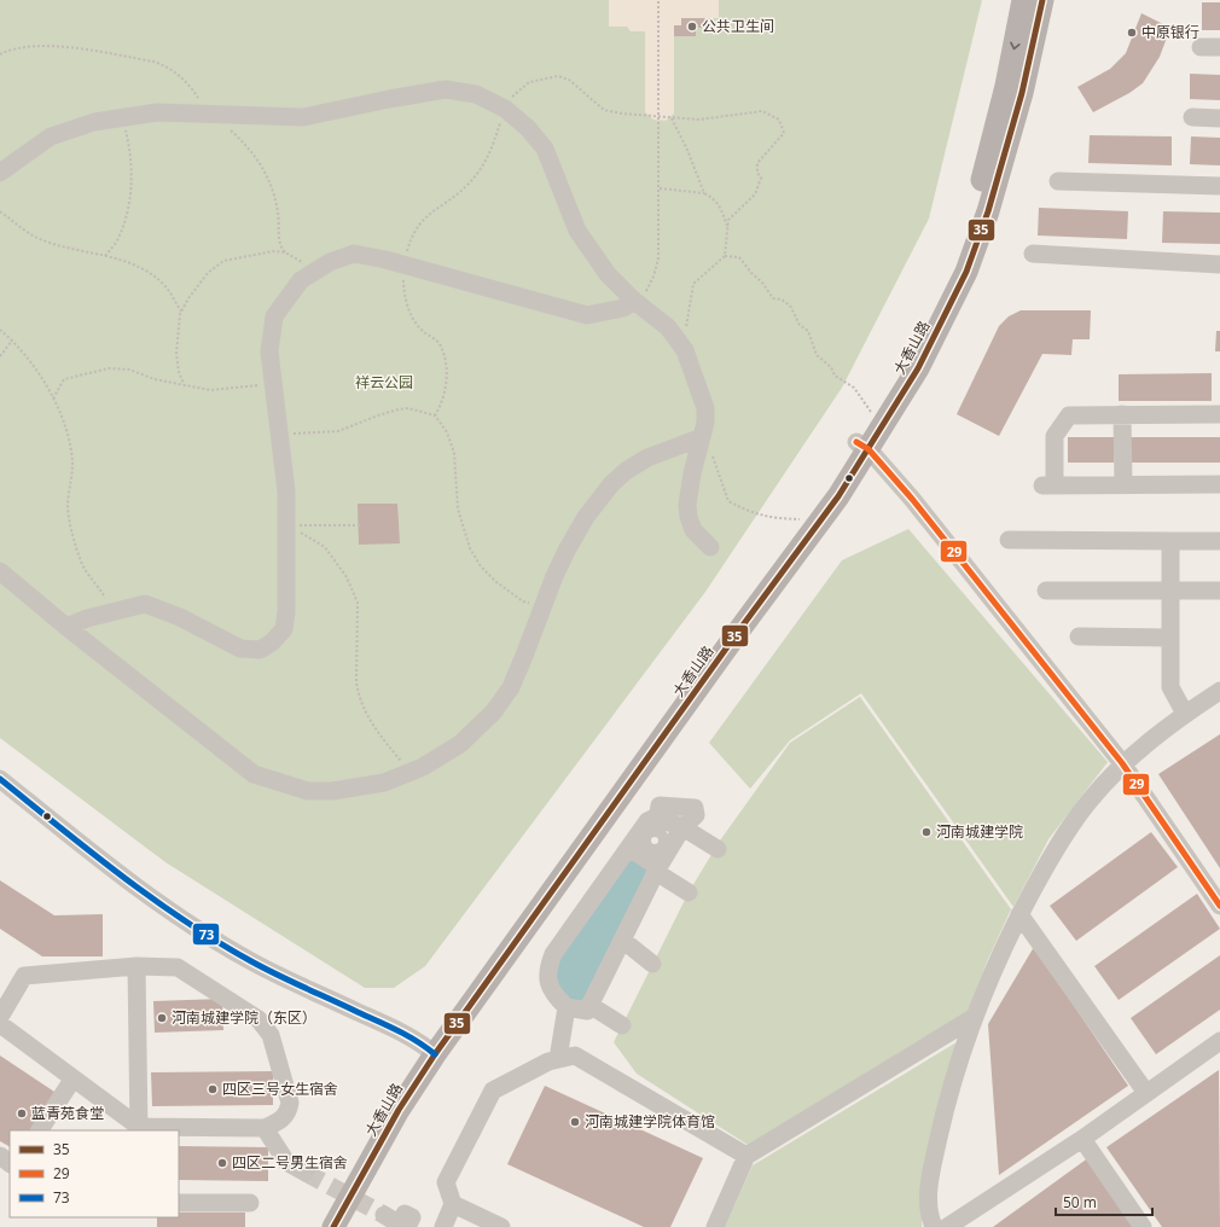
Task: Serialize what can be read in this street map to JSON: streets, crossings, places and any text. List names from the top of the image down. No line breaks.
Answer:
{"streets":{"main road":["大香山路"]},"parks":["祥云公园"],"places":["公共卫生间","中原银行","河南城建学院","河南城建学院（东区）","四区三号女生宿舍","蓝青苑食堂","河南城建学院体育馆","四区二号男生宿舍"],"lines":["transit line 35","transit line 29","transit line 73"],"legend":["35","29","73"],"scale_bar":"50 m"}
